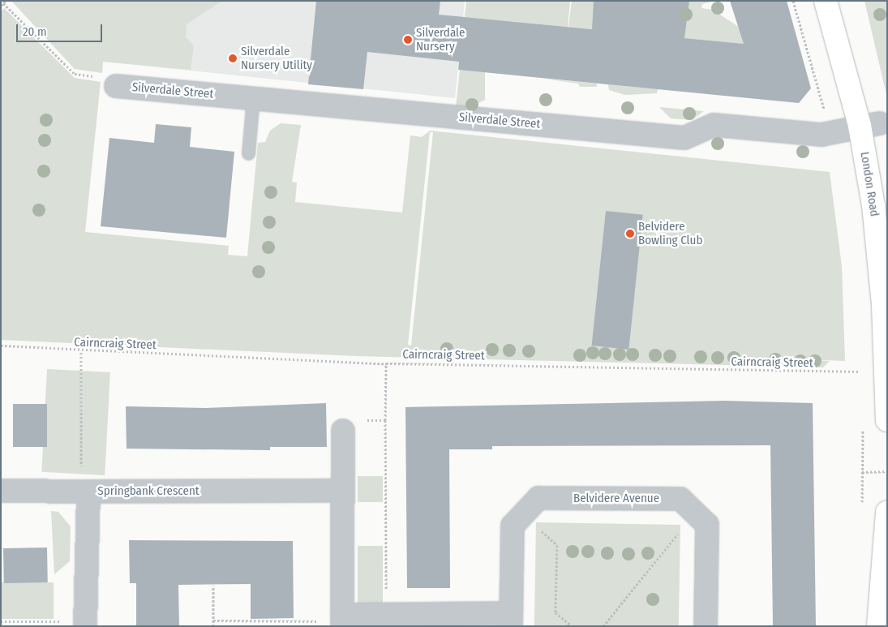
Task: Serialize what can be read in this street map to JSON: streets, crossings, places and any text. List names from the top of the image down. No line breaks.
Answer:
{"streets":{"main road":["London Road"],"street":["Silverdale Street","Springbank Crescent","Belvidere Avenue"],"path":["Cairncraig Street"]},"crossings":[["Silverdale Street","London Road"]],"places":["Silverdale Nursery","Silverdale Nursery Utility","Belvidere Bowling Club"],"scale_bar":"20 m"}
